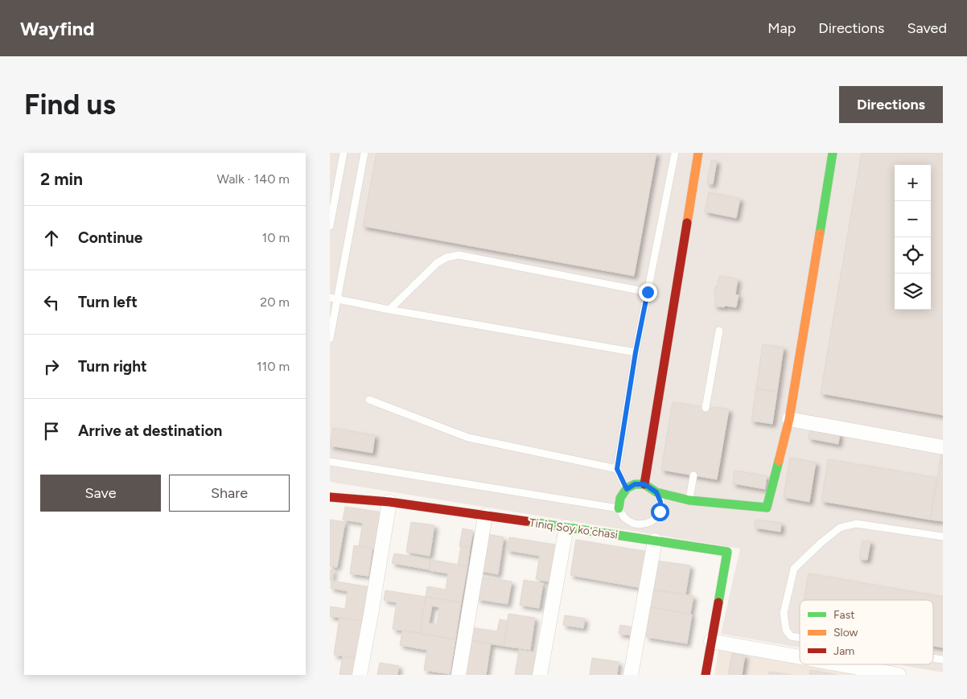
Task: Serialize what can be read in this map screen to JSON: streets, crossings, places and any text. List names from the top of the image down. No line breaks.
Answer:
{"streets":{"street":["Tiniq Soy koʻchasi"]},"legend":["Fast","Slow","Jam"],"page":{"header":"Wayfind","nav":["Map","Directions","Saved"],"buttons":["Directions",["Save","Share"]],"title":"Find us","heading":["2 min","Walk · 140 m"],"map_buttons":["+","−"],"list":[["Continue","10 m"],["Turn left","20 m"],["Turn right","110 m"],"Arrive at destination"]}}
